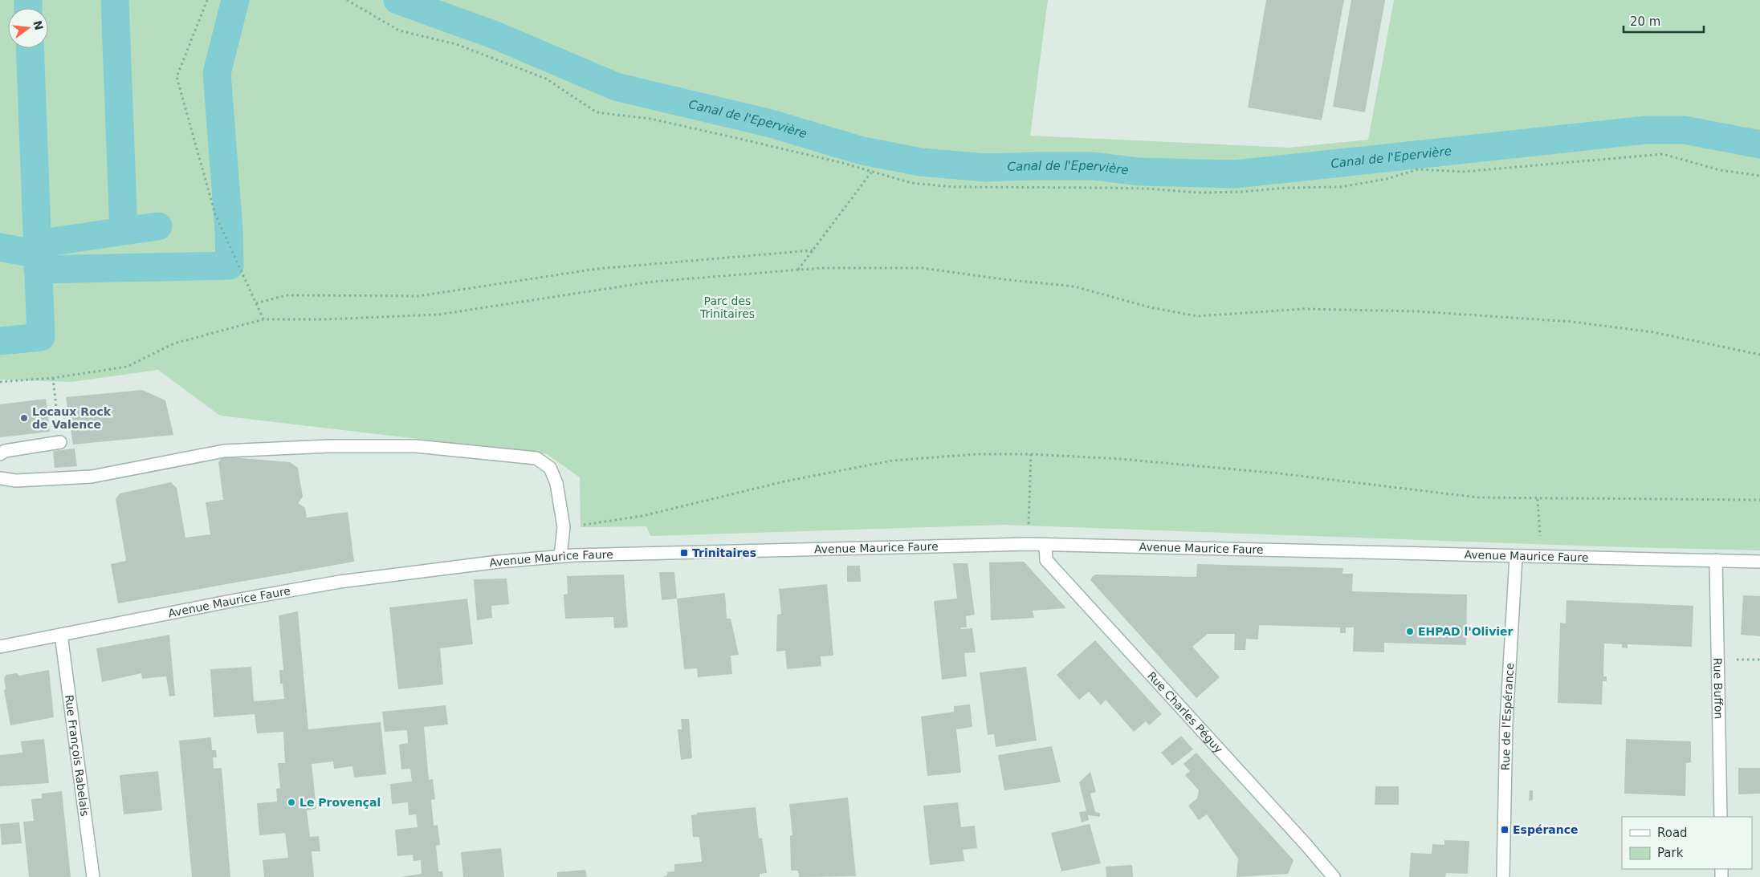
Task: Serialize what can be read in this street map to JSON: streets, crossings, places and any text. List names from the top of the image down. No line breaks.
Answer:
{"streets":{"street":["Avenue Maurice Faure","Rue Buffon","Rue Charles Péguy","Rue de l'Espérance","Rue François Rabelais"]},"crossings":[["Avenue Maurice Faure","Rue Buffon"],["Avenue Maurice Faure","Rue Charles Péguy"],["Avenue Maurice Faure","Rue de l'Espérance"],["Avenue Maurice Faure","Rue François Rabelais"]],"water":["Canal de l'Epervière"],"parks":["Parc des Trinitaires"],"places":{"other":["Locaux Rock de Valence","EHPAD l'Olivier","Le Provençal"],"transit":["Trinitaires","Espérance"]},"legend":["Road","Park"],"scale_bar":"20 m","north":"right"}
